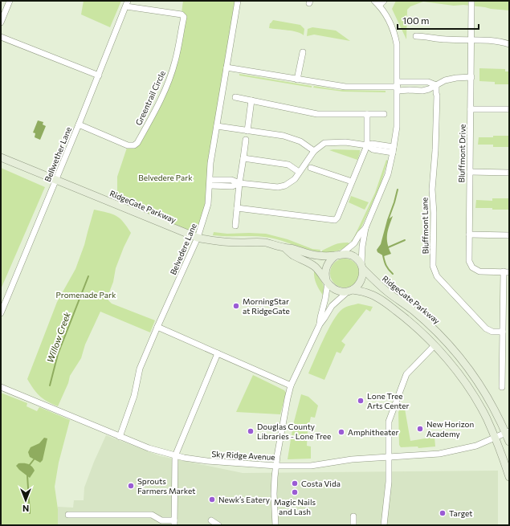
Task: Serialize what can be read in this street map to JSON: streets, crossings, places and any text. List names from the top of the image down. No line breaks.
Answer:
{"streets":{"main road":["RidgeGate Parkway"],"street":["Greentrail Circle","Bluffmont Drive","Bellwether Lane","Bluffmont Lane","Belvedere Lane","Sky Ridge Avenue"]},"crossings":[["Greentrail Circle","Bellwether Lane"],["Bellwether Lane","RidgeGate Parkway"],["RidgeGate Parkway","Belvedere Lane"],["RidgeGate Parkway","Sky Ridge Avenue"],["Belvedere Lane","Sky Ridge Avenue"]],"water":["Willow Creek"],"parks":["Belvedere Park","Promenade Park"],"places":["MorningStar at RidgeGate","Lone Tree Arts Center","New Horizon Academy","Douglas County Libraries - Lone Tree","Amphitheater","Costa Vida","Sprouts Farmers Market","Magic Nails and Lash","Newk’s Eatery","Target"],"scale_bar":"100 m","north":"bottom"}
